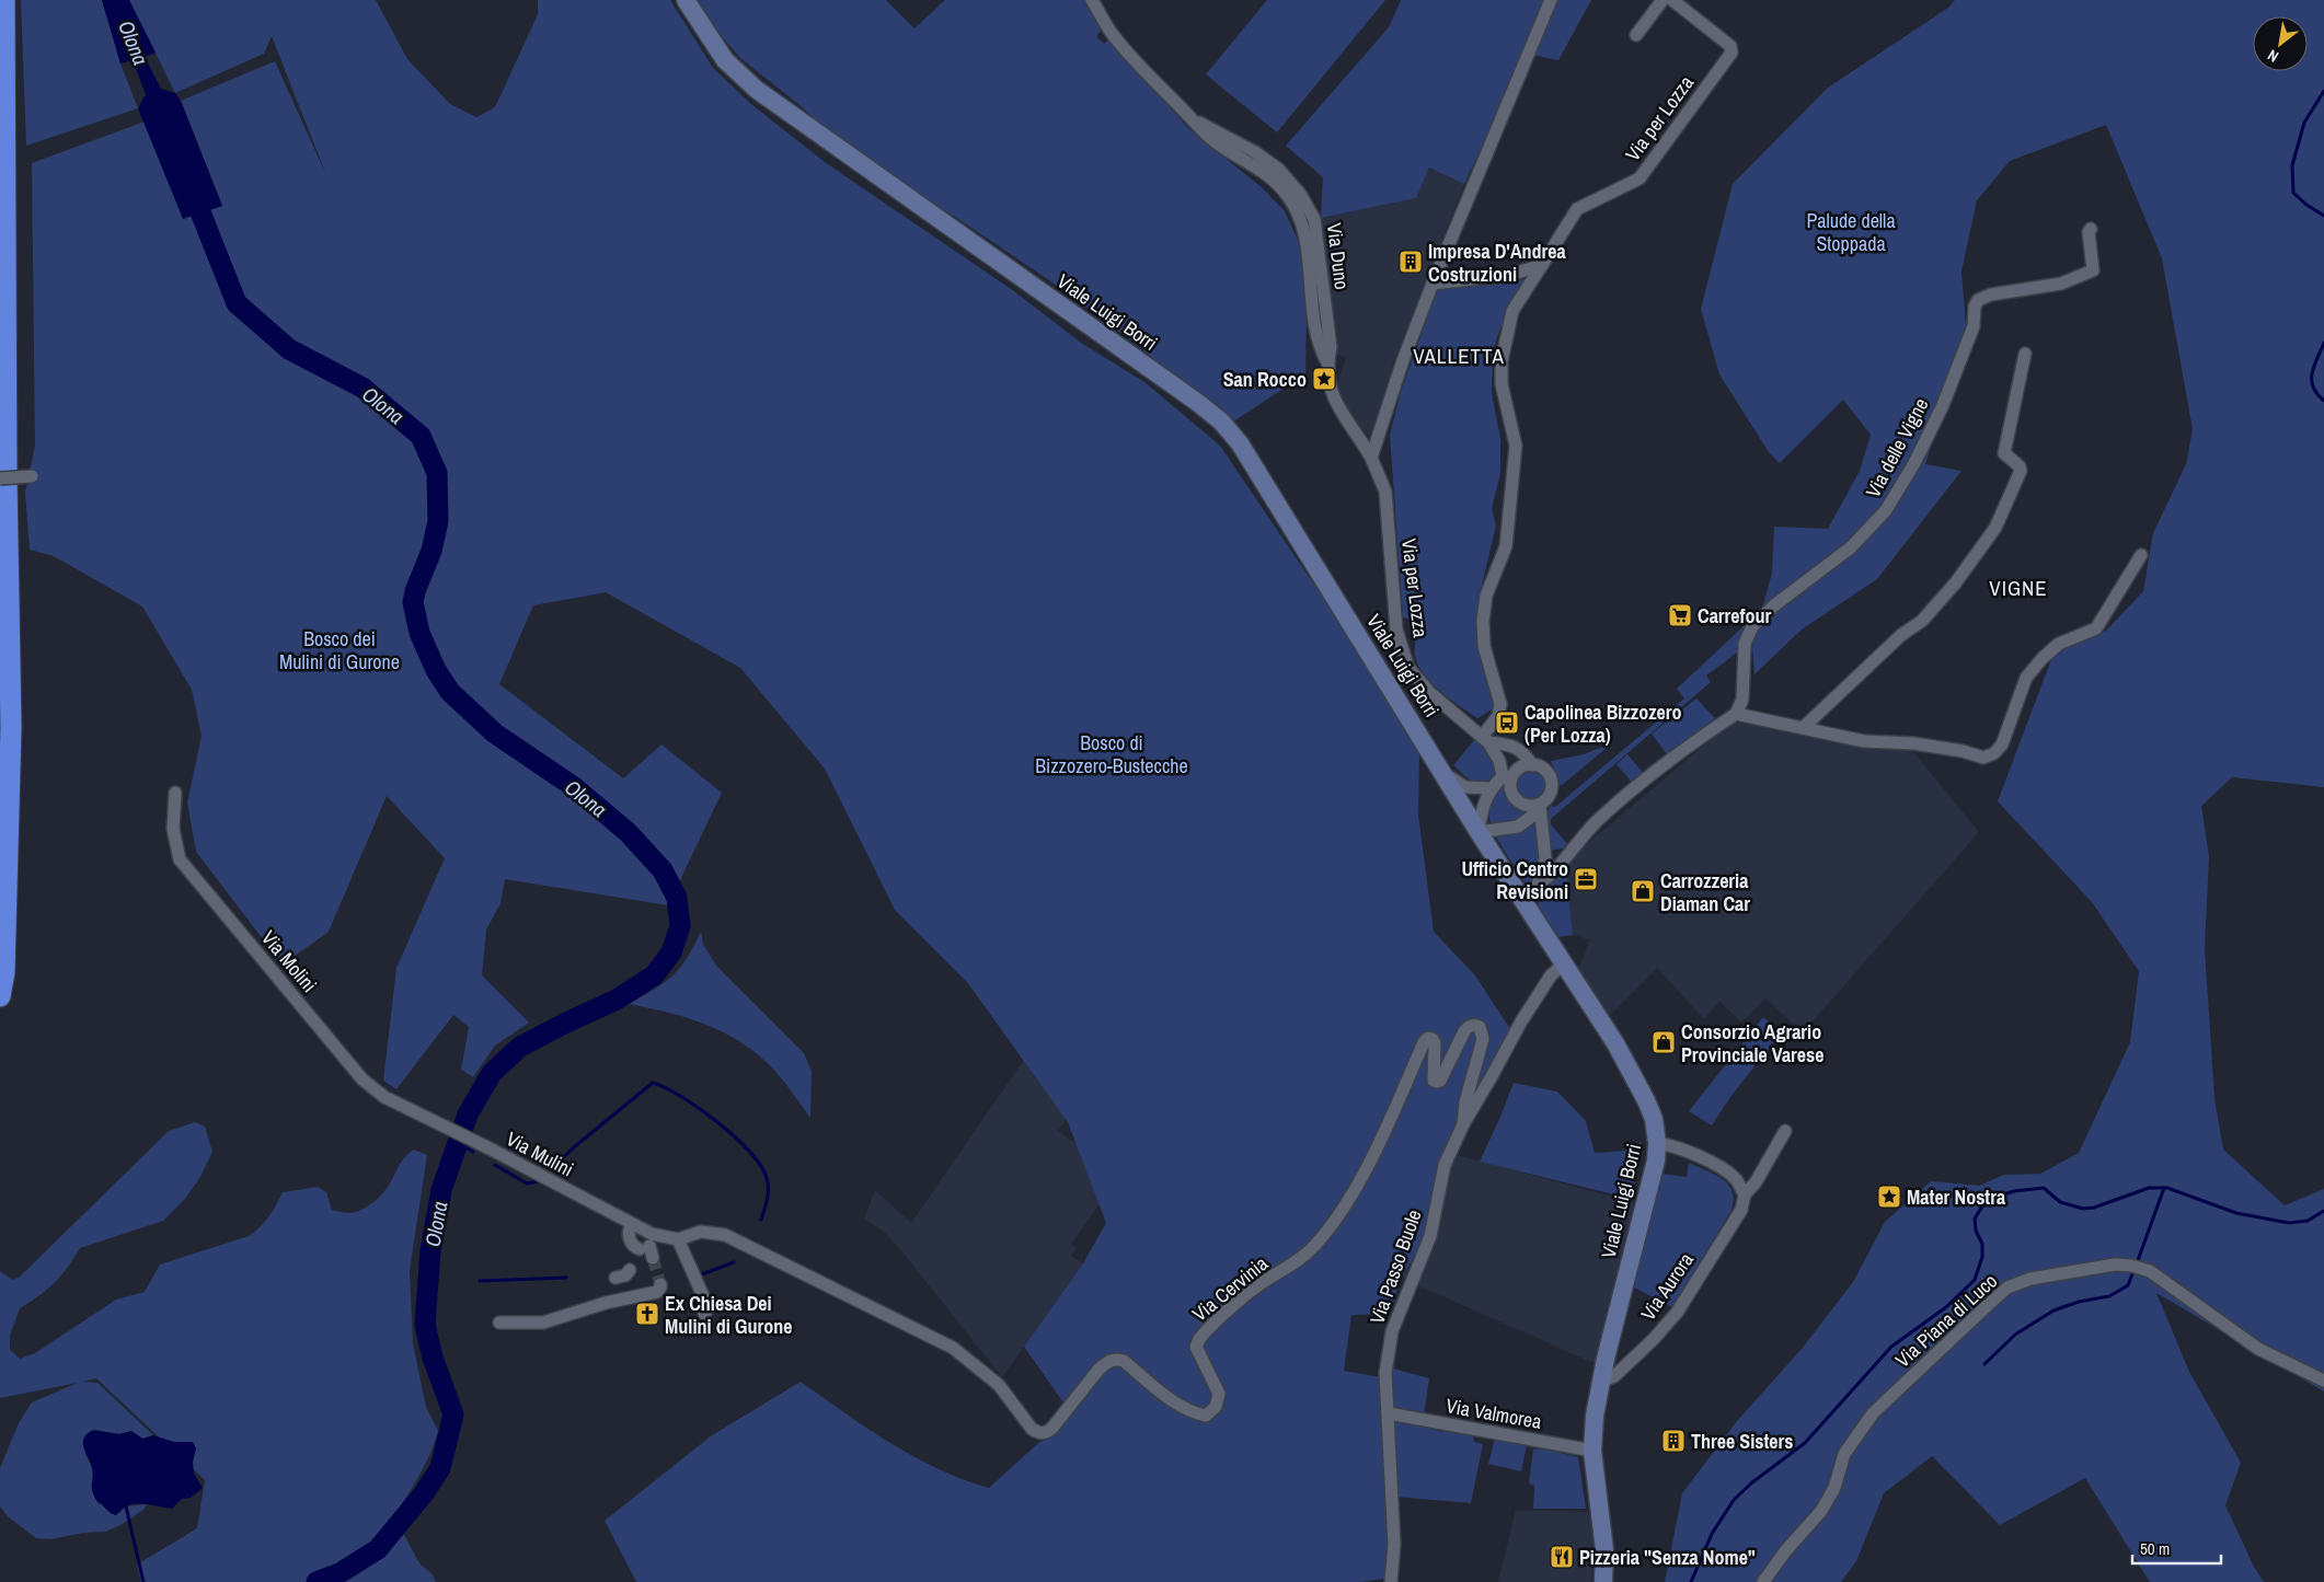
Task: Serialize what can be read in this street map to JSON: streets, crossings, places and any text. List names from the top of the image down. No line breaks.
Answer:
{"streets":{"main road":["Viale Luigi Borri"],"street":["Via per Lozza","Via Duno","Via delle Vigne","Via Molini","Via Mulini","Via Passo Buole","Via Aurora","Via Cervinia","Via Piana di Luco","Via Valmorea"]},"crossings":[["Via per Lozza","Via Duno"],["Viale Luigi Borri","Via Passo Buole"],["Viale Luigi Borri","Via Aurora"],["Viale Luigi Borri","Via Valmorea"],["Via Molini","Via Mulini"],["Via Mulini","Via Cervinia"],["Via Passo Buole","Via Cervinia"],["Via Passo Buole","Via Valmorea"]],"districts":["VALLETTA","VIGNE"],"water":["Olona"],"parks":["Palude della Stoppada","Bosco dei Mulini di Gurone","Bosco di Bizzozero-Bustecche"],"places":{"building":["Impresa D'Andrea Costruzioni","Three Sisters"],"place":["San Rocco","Mater Nostra"],"supermarket":["Carrefour"],"bus stop":["Capolinea Bizzozero (Per Lozza)"],"office":["Ufficio Centro Revisioni"],"shop":["Carrozzeria Diaman Car","Consorzio Agrario Provinciale Varese"],"church":["Ex Chiesa Dei Mulini di Gurone"],"restaurant":["Pizzeria \"Senza Nome\""]},"scale_bar":"50 m","north":"bottom left"}
